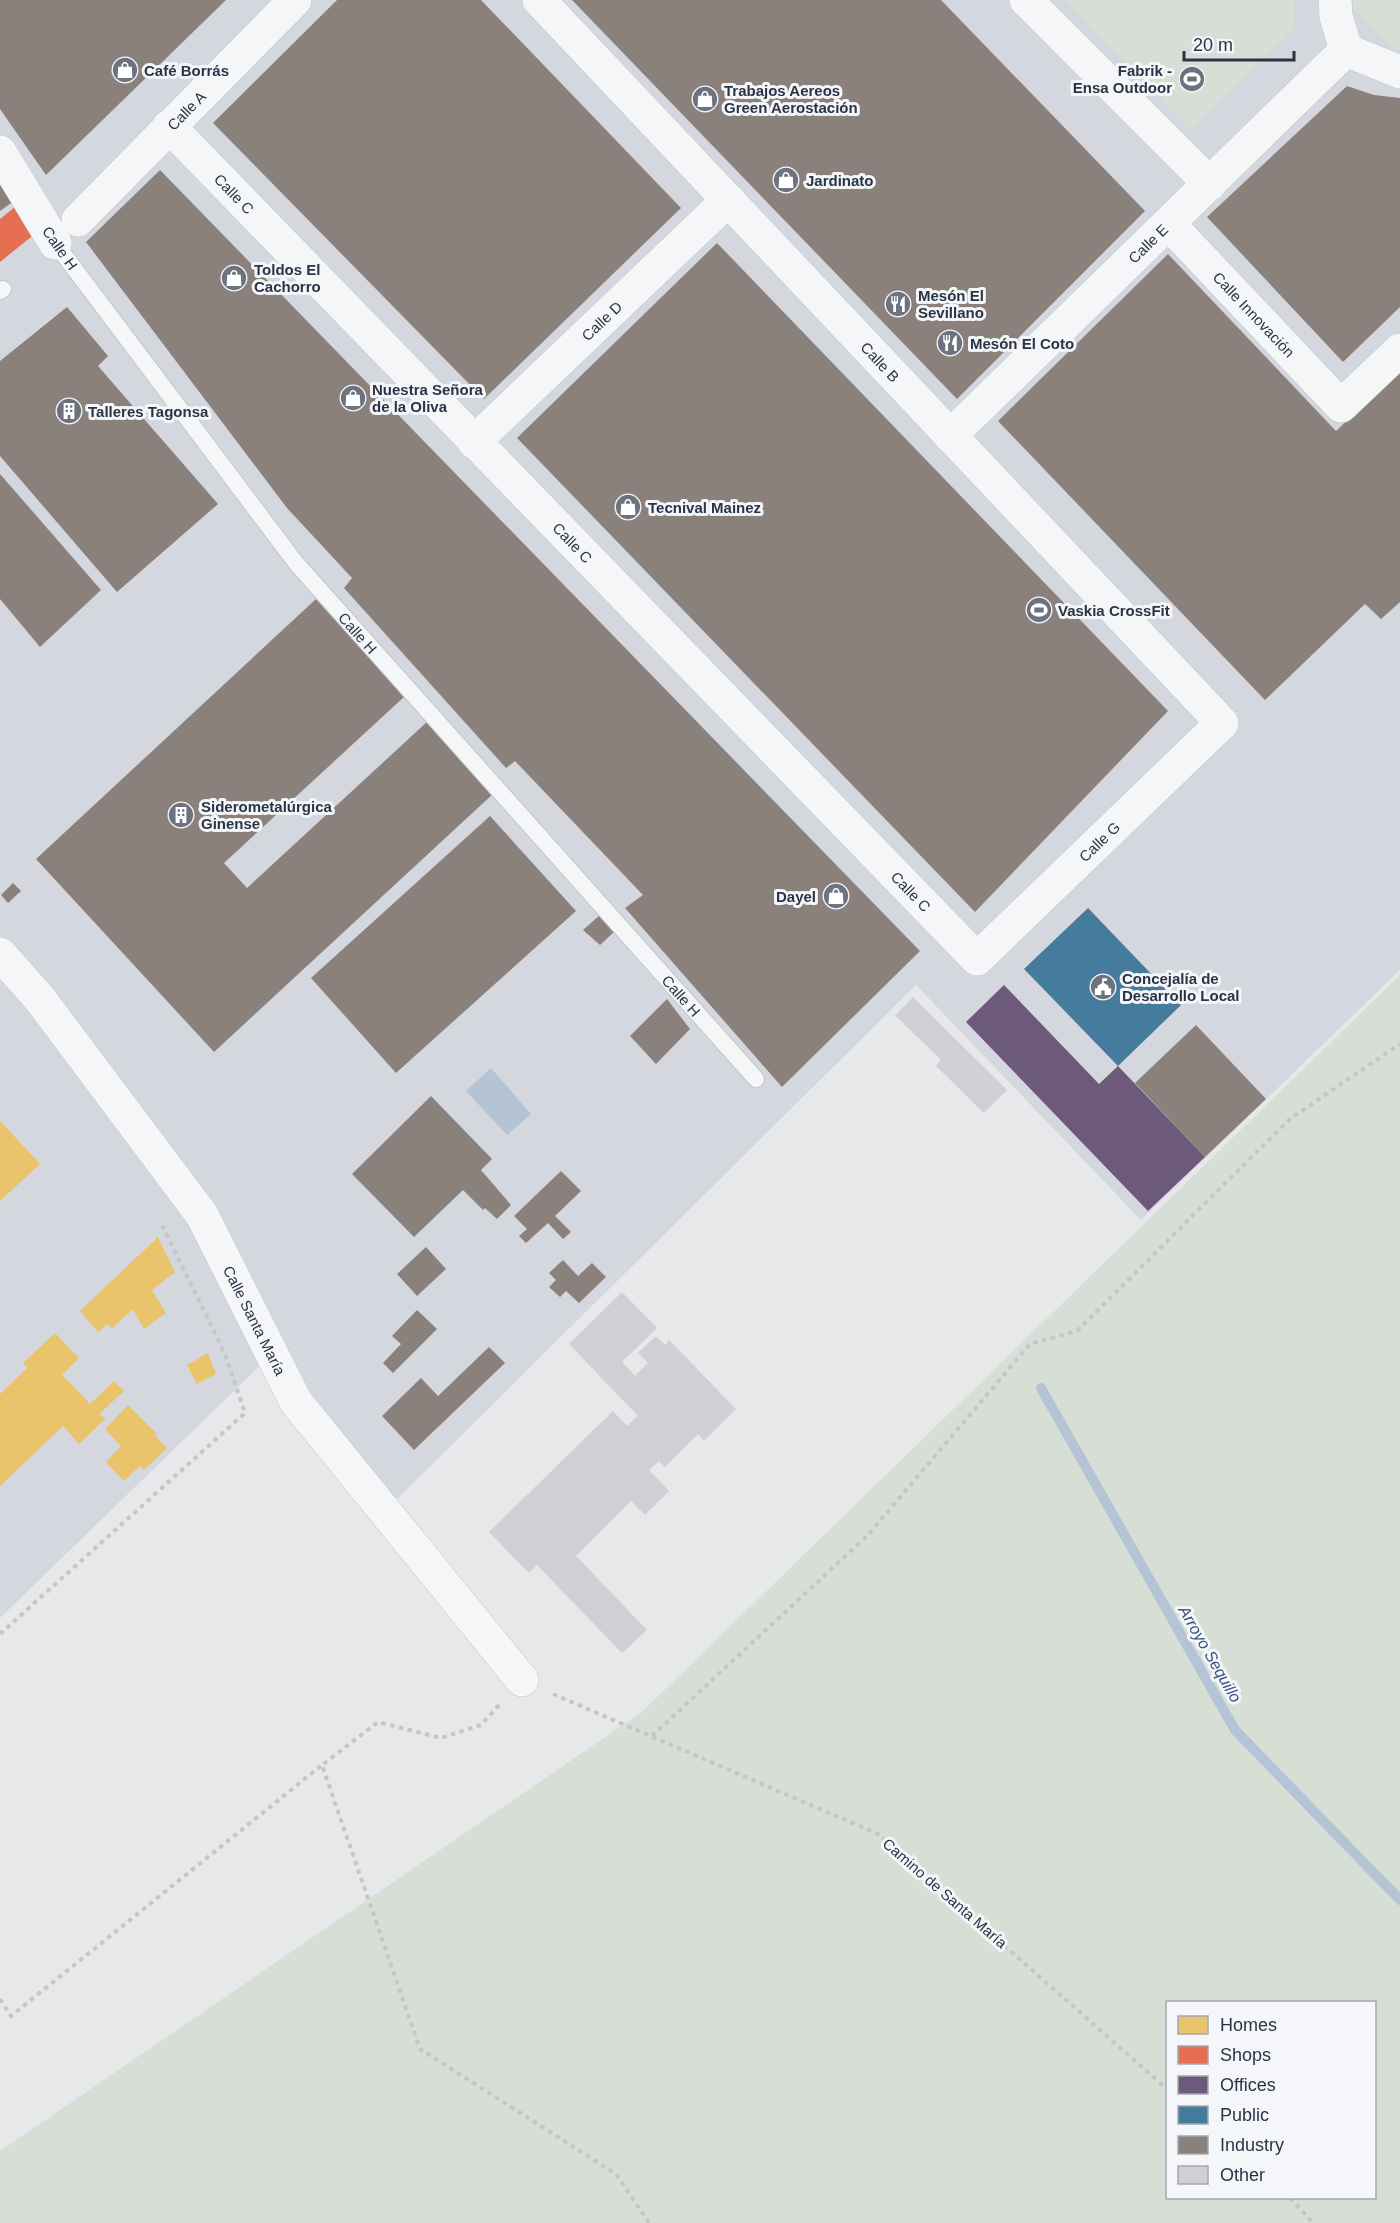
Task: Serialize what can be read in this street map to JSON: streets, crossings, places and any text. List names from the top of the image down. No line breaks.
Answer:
{"streets":{"street":["Calle A","Calle C","Calle E","Calle H","Calle Innovación","Calle D","Calle B","Calle G","Calle Santa María"],"path":["Camino de Santa María"]},"crossings":[["Calle A","Calle C"],["Calle C","Calle D"],["Calle C","Calle G"],["Calle E","Calle Innovación"],["Calle E","Calle B"],["Calle D","Calle B"],["Calle B","Calle G"],["Calle Santa María","Camino de Santa María"]],"water":["Arroyo Sequillo"],"places":{"shop":["Café Borrás","Trabajos Aereos Green Aerostación","Jardinato","Toldos El Cachorro","Nuestra Señora de la Oliva","Tecnival Mainez","Dayel"],"sports":["Fabrik - Ensa Outdoor","Vaskia CrossFit"],"restaurant":["Mesón El Sevillano","Mesón El Coto"],"building":["Talleres Tagonsa","Siderometalúrgica Ginense"],"public building":["Concejalía de Desarrollo Local"]},"legend":["Homes","Shops","Offices","Public","Industry","Other"],"scale_bar":"20 m"}
